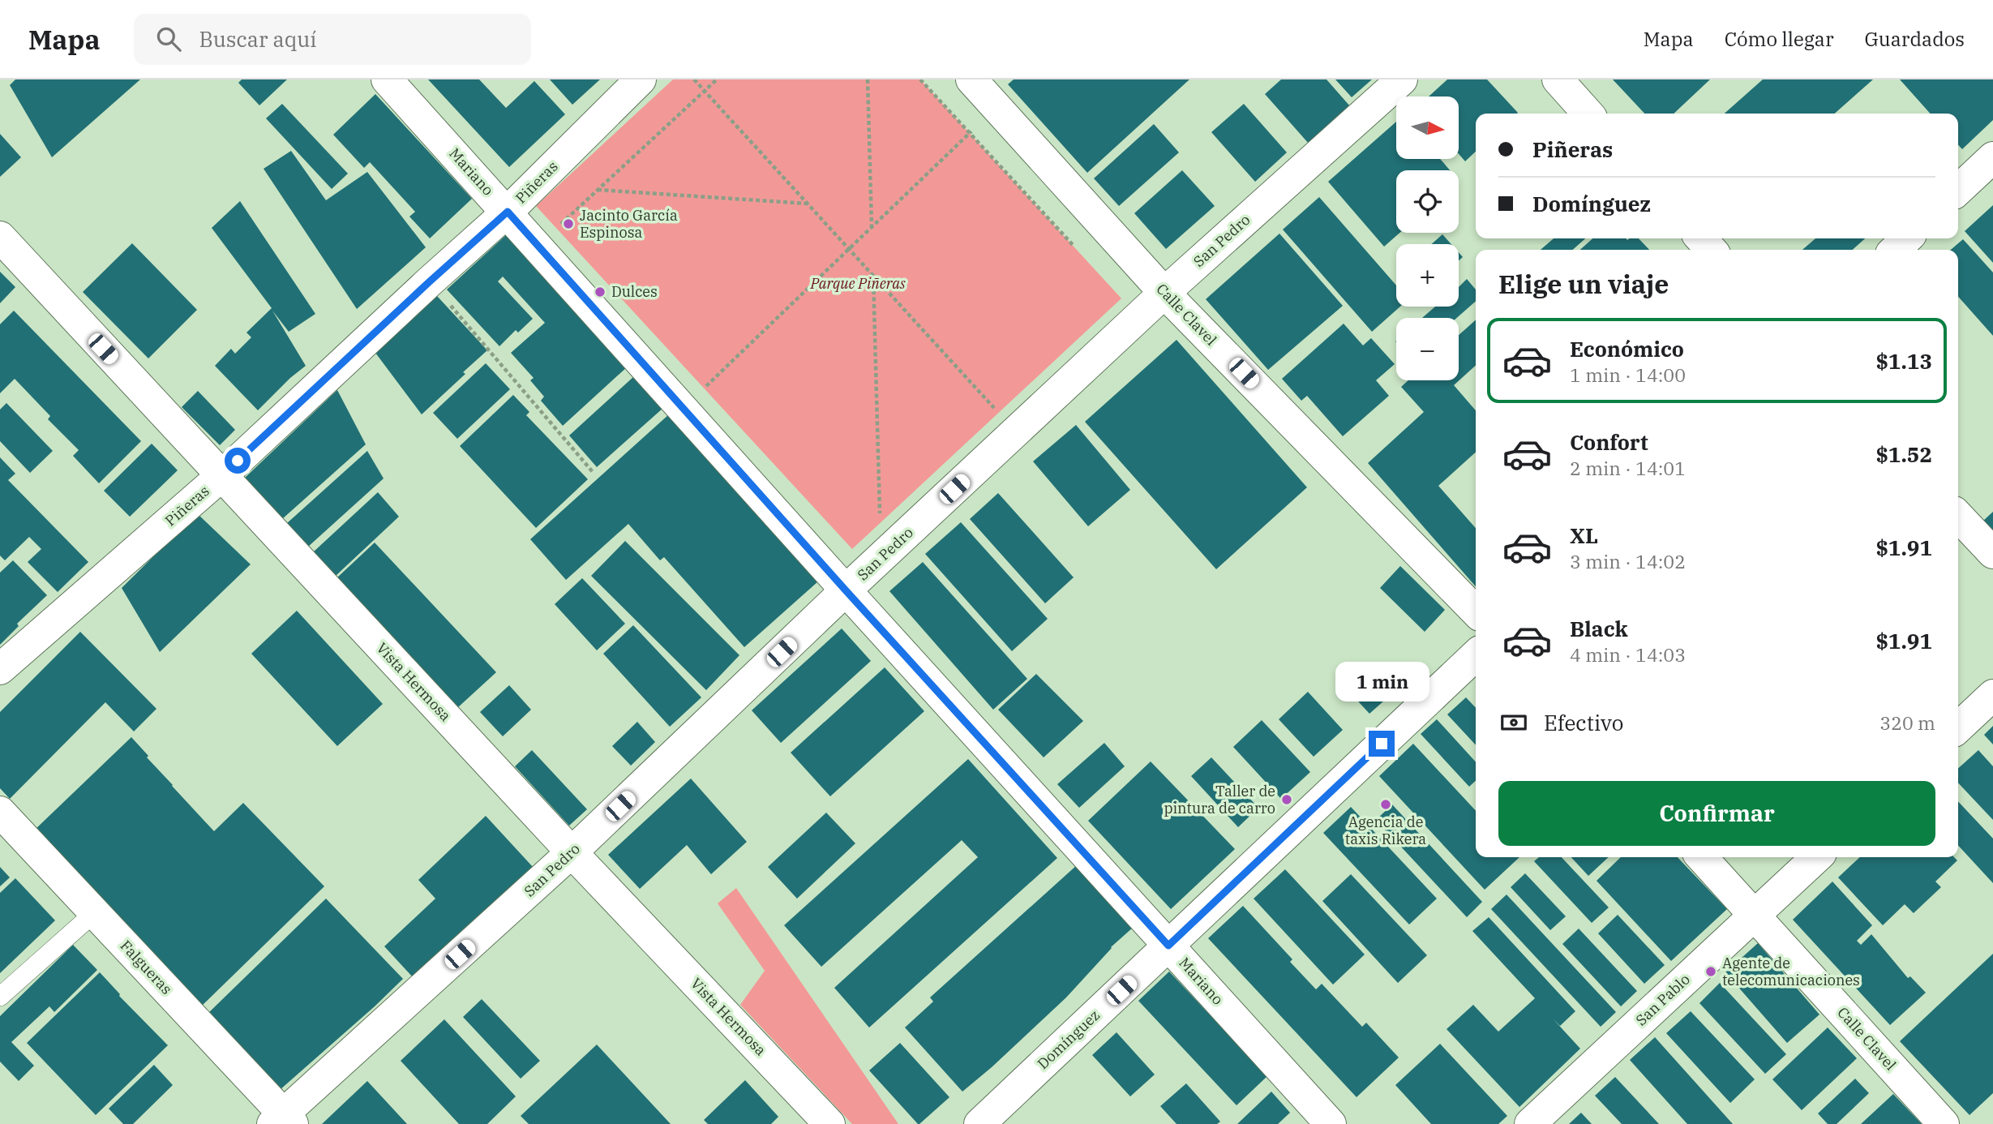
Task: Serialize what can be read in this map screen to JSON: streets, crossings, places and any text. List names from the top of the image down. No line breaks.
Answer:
{"streets":{"street":["Mariano","Piñeras","San Pedro","Calle Clavel","Vista Hermosa","Falgueras","San Pablo","Domínguez"]},"crossings":[["Mariano","Piñeras"],["Mariano","San Pedro"],["Mariano","Domínguez"],["Piñeras","Vista Hermosa"],["San Pedro","Calle Clavel"],["San Pedro","Vista Hermosa"],["San Pedro","Falgueras"],["Calle Clavel","San Pablo"]],"parks":["Parque Piñeras"],"places":["Jacinto García Espinosa","Dulces","Taller de pintura de carro","Agencia de taxis Rikera","Agente de telecomunicaciones"],"north":"right","page":{"header":"Mapa","search":"Buscar aquí","nav":["Mapa","Cómo llegar","Guardados"],"map_buttons":["+","−"],"banner":["Piñeras","Domínguez"],"heading":"Elige un viaje","list":[{"name":"Económico","note":"1 min · 14:00","value":"$1.13"},{"name":"Confort","note":"2 min · 14:01","value":"$1.52"},{"name":"XL","note":"3 min · 14:02","value":"$1.91"},{"name":"Black","note":"4 min · 14:03","value":"$1.91"}],"bubble":"1 min","pay":["Efectivo","320 m"],"buttons":"Confirmar"}}
